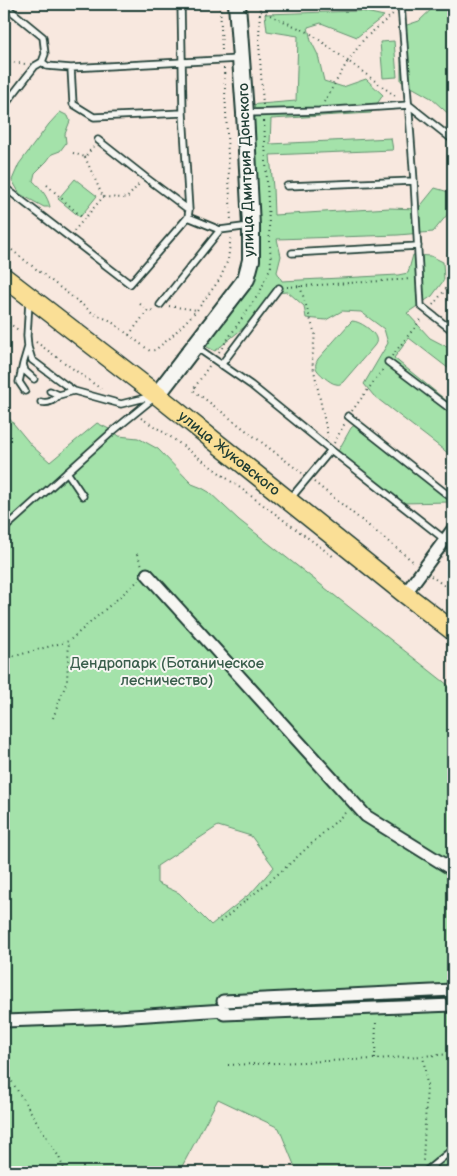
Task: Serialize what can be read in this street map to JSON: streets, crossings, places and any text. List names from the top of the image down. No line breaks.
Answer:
{"streets":{"main road":["улица Жуковского"],"street":["улица Дмитрия Донского"]},"crossings":[["улица Дмитрия Донского","улица Жуковского"]],"parks":["Дендропарк (Ботаническое лесничество)"]}
